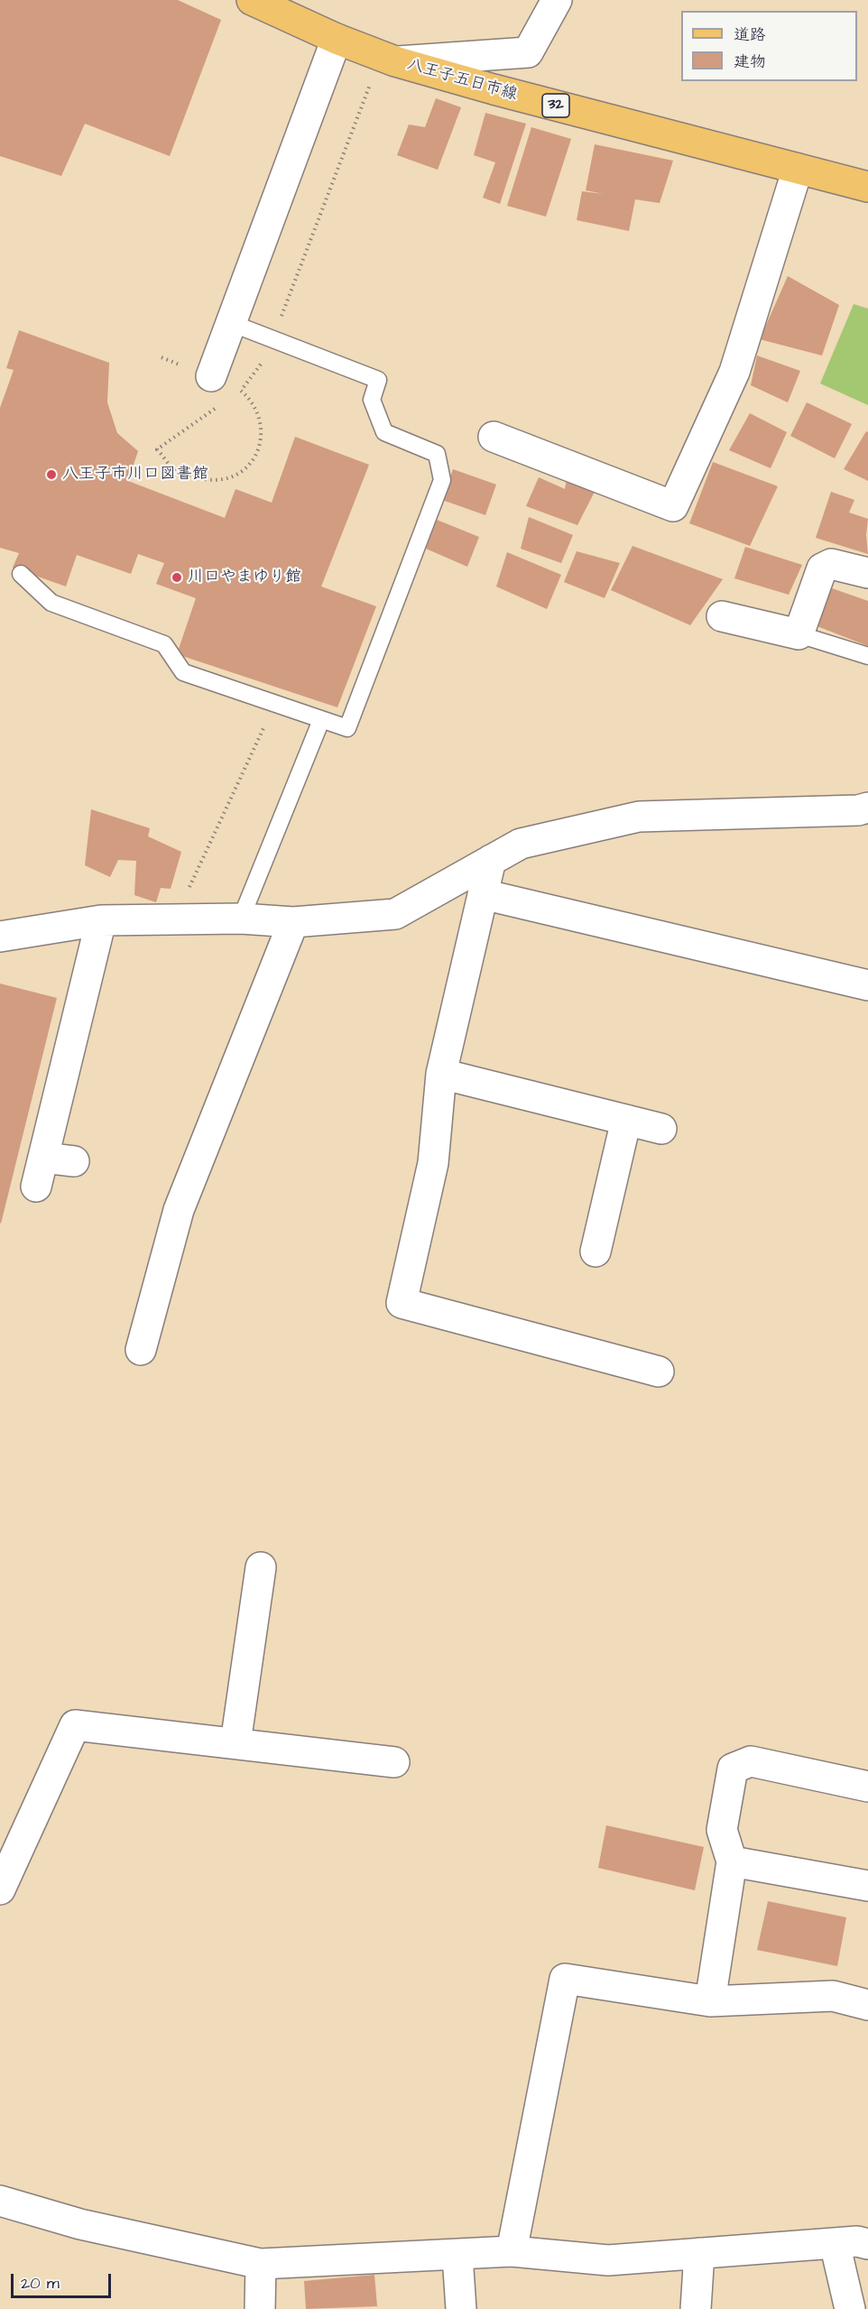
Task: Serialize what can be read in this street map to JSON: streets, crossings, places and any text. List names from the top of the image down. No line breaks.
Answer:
{"streets":{"main road":["八王子五日市線","32"]},"places":["八王子市川口図書館","川口やまゆり館"],"legend":["道路","建物"],"scale_bar":"20 m"}
